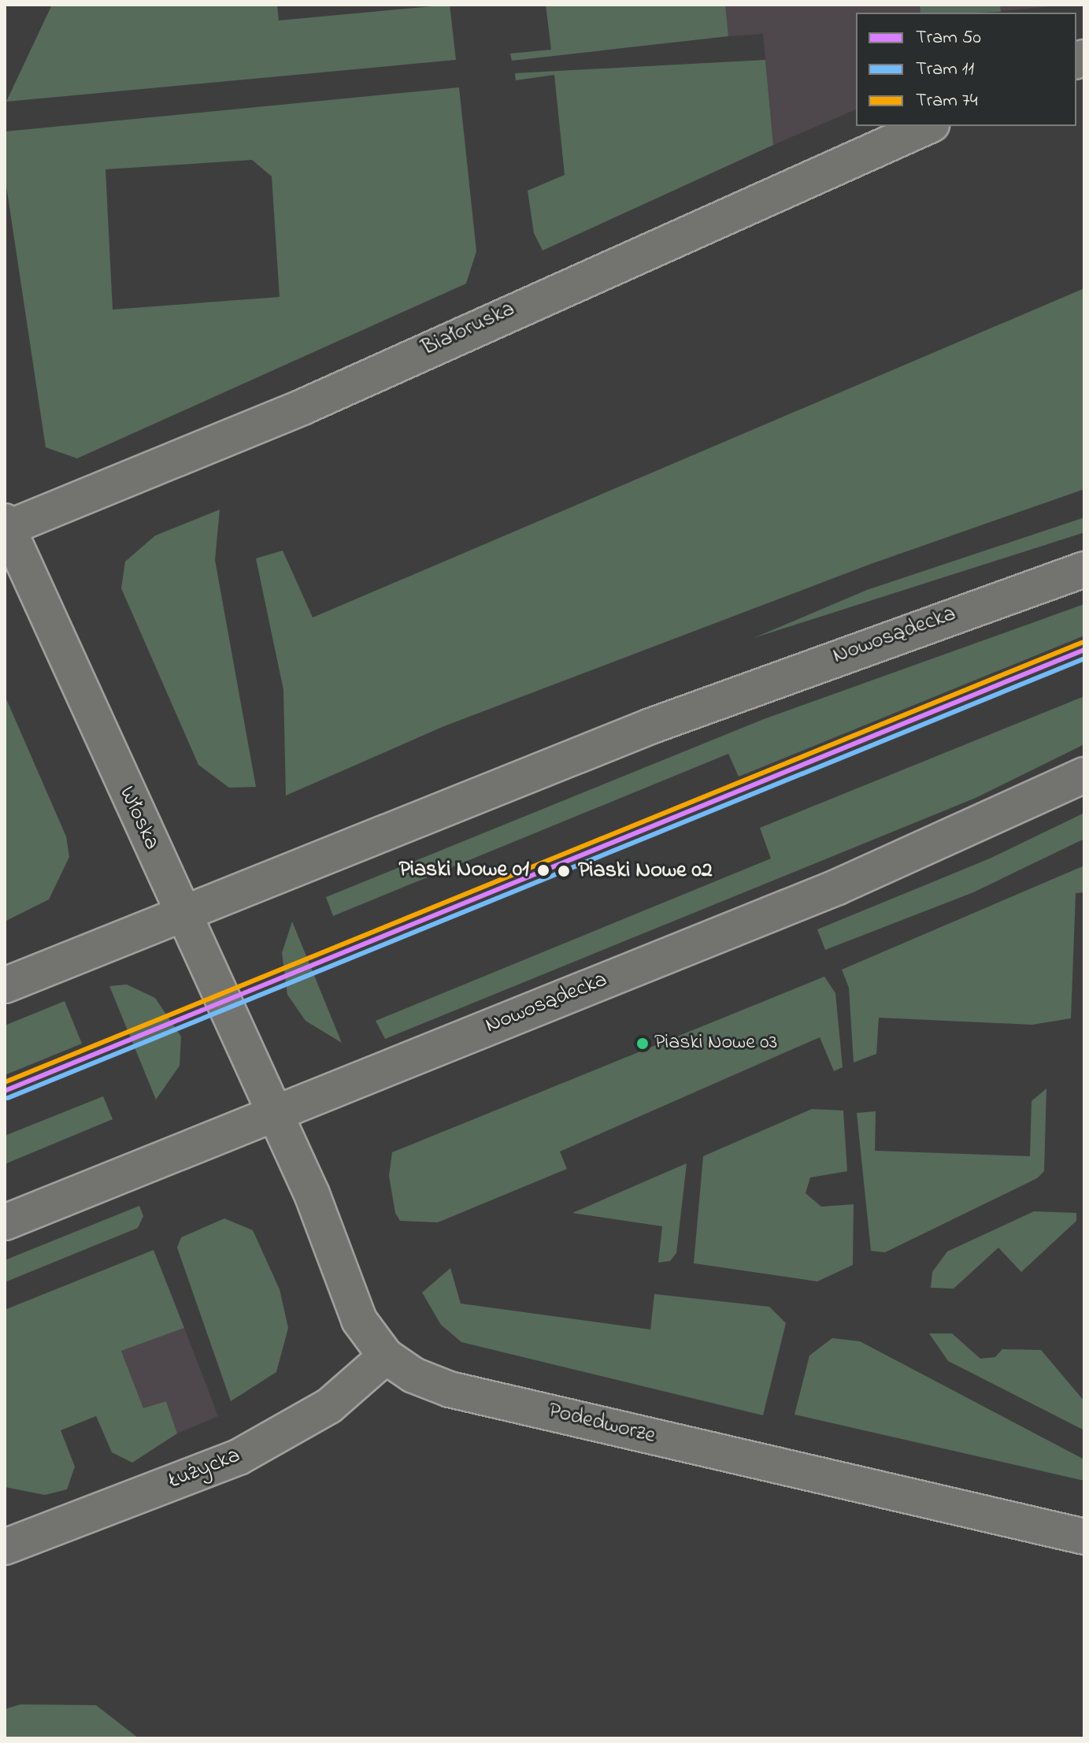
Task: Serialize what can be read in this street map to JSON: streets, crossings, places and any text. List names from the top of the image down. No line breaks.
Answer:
{"streets":{"street":["Białoruska","Nowosądecka","Włoska","Podedworze","Łużycka"]},"crossings":[["Białoruska","Włoska"],["Nowosądecka","Włoska"],["Nowosądecka","Podedworze"],["Włoska","Podedworze"],["Podedworze","Łużycka"]],"places":["Piaski Nowe 01","Piaski Nowe 02","Piaski Nowe 03"],"lines":["tram line 74","tram line 50","tram line 11"],"legend":["Tram 50","Tram 11","Tram 74"]}
